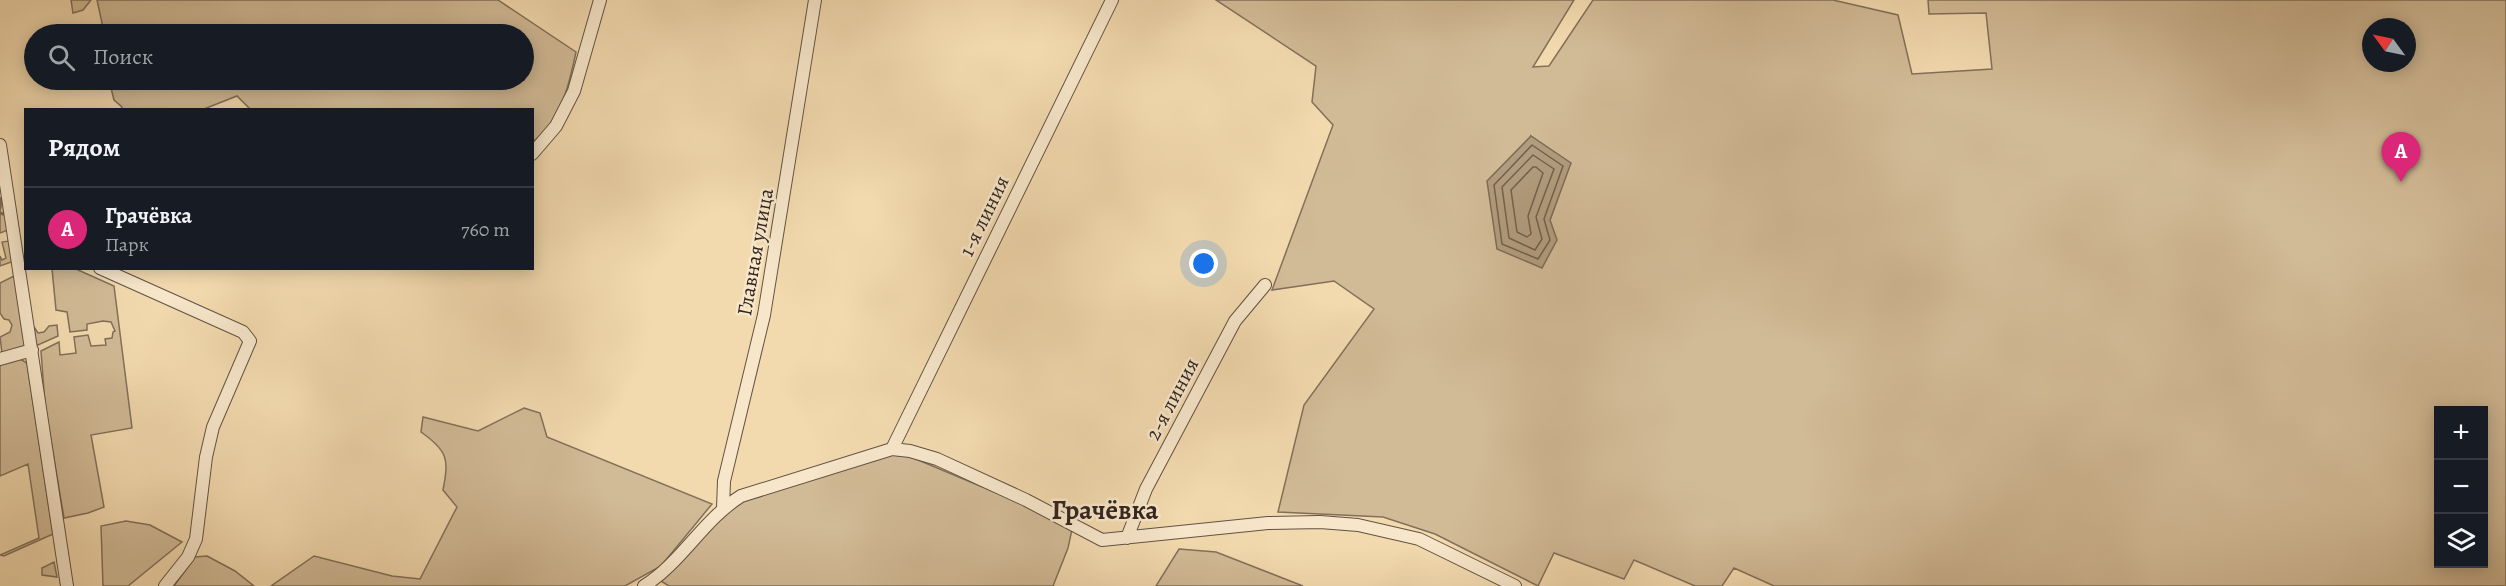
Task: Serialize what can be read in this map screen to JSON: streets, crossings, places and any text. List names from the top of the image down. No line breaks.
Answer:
{"streets":{"street":["1-я линия","Главная улица","2-я линия"]},"districts":["Грачёвка"],"north":"top left","page":{"search":"Поиск","heading":"Рядом","pins":"A","list":[{"mark":"A","name":"Грачёвка","note":"Парк","value":"760 m"}],"map_buttons":["+","−"]}}
